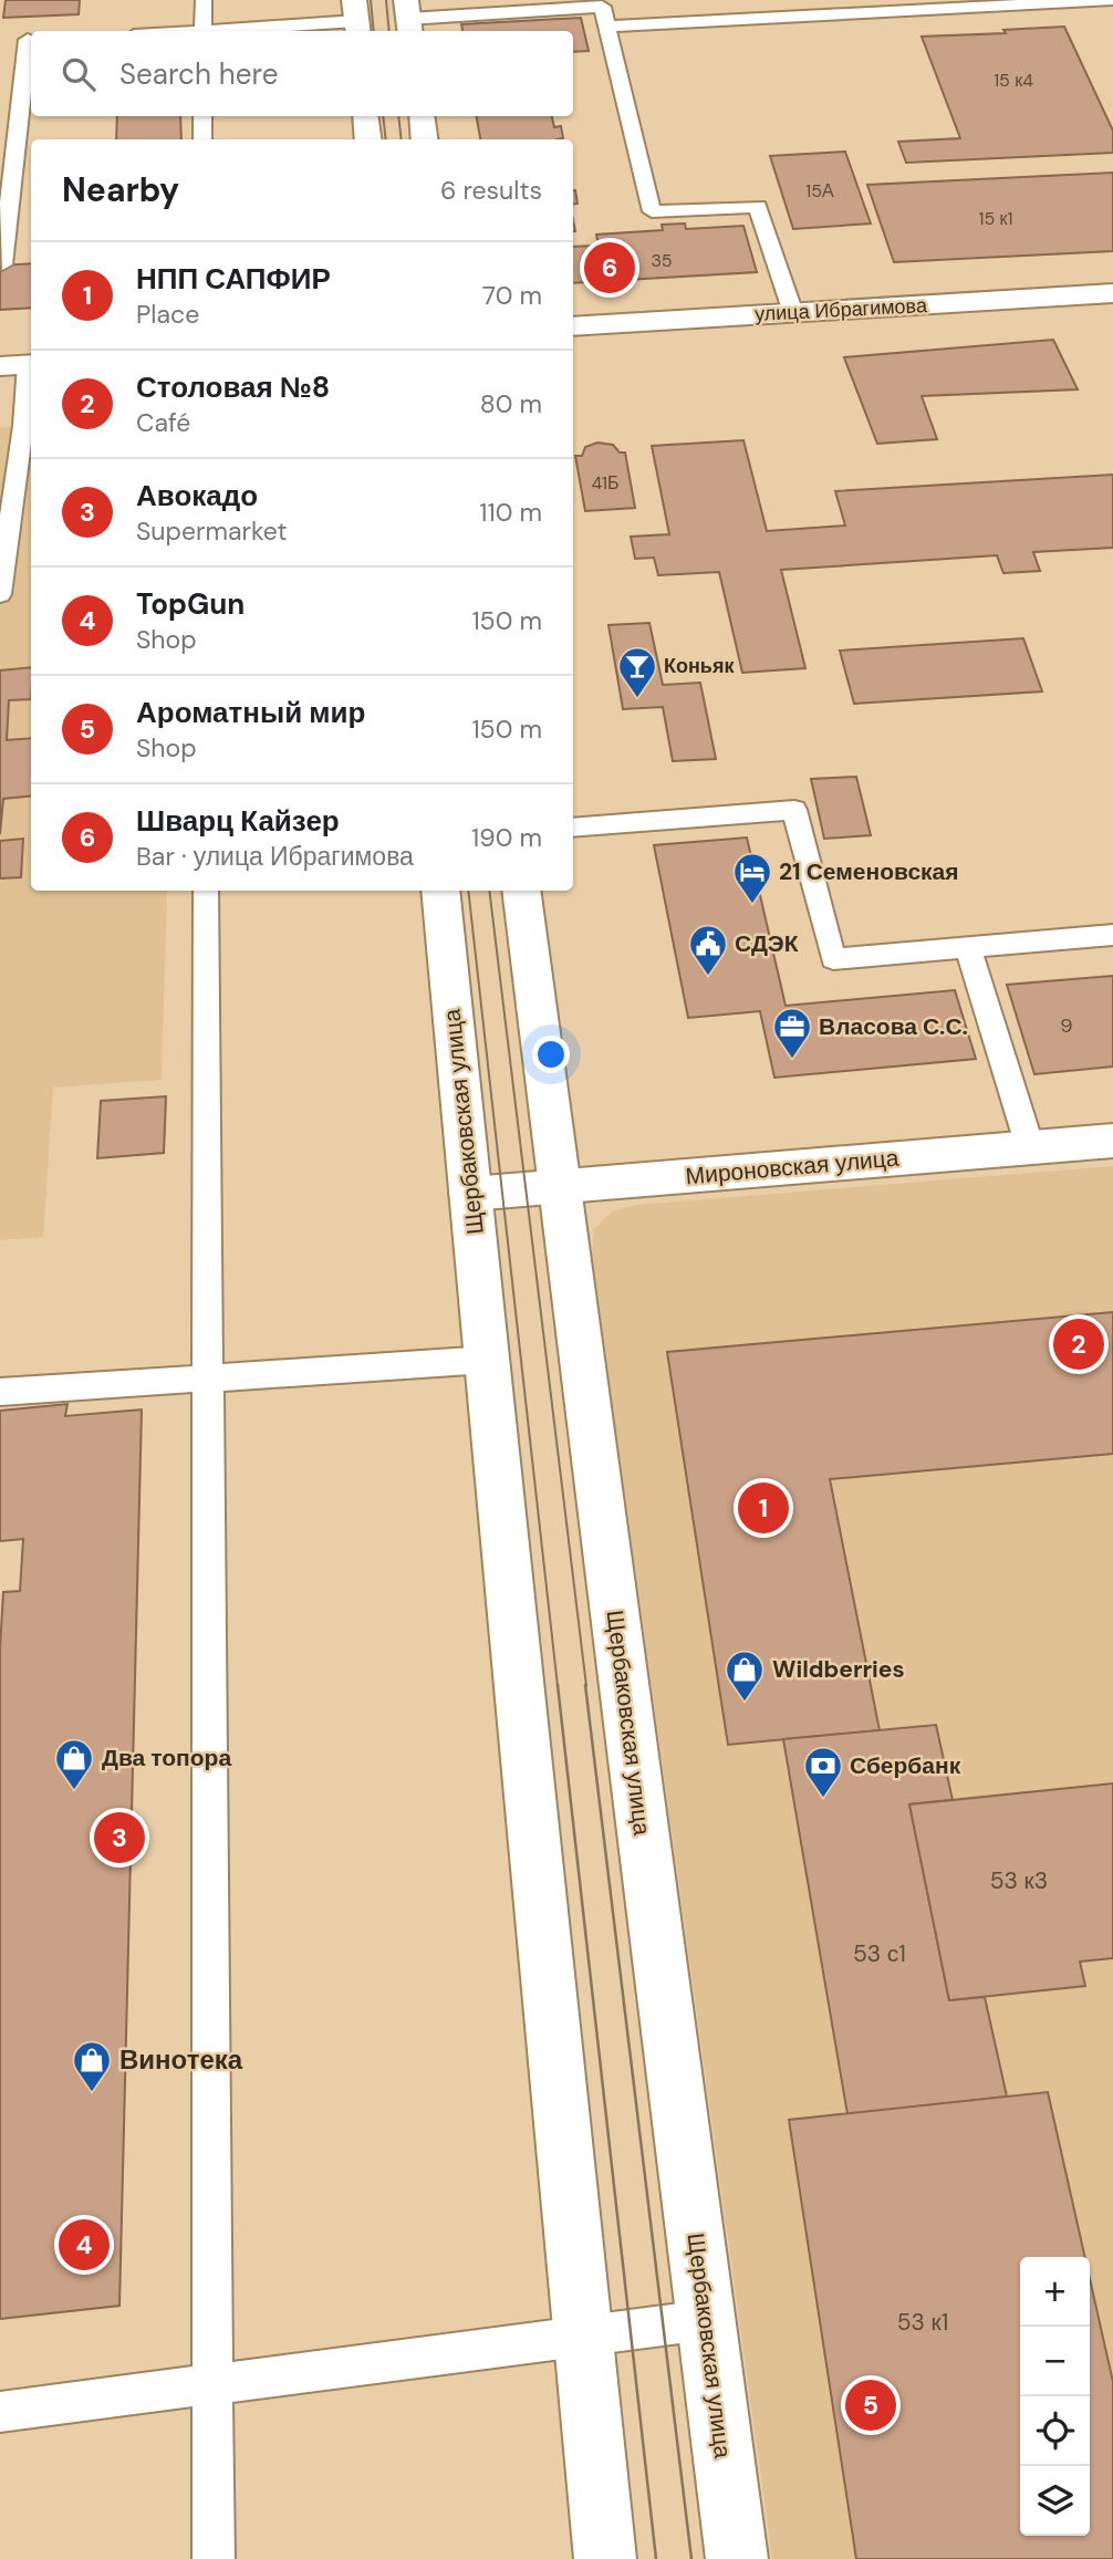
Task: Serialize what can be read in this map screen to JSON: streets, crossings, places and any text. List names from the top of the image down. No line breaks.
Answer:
{"streets":{"main road":["улица Ибрагимова","Щербаковская улица","Мироновская улица"]},"crossings":[["Щербаковская улица","Мироновская улица"]],"places":{"bar":["Коньяк"],"hotel":["21 Семеновская"],"public building":["СДЭК"],"office":["Власова С.С."],"shop":["Wildberries","Два топора","Винотека"],"bank":["Сбербанк"]},"house_numbers":["15 к4","15А","15 к1","35","41Б","9","53 к3","53 с1","53 к1"],"page":{"search":"Search here","heading":["Nearby","6 results"],"pins":["6","2","1","3","4","5"],"list":[{"mark":"1","name":"НПП САПФИР","note":"Place","value":"70 m"},{"mark":"2","name":"Столовая №8","note":"Café","value":"80 m"},{"mark":"3","name":"Авокадо","note":"Supermarket","value":"110 m"},{"mark":"4","name":"TopGun","note":"Shop","value":"150 m"},{"mark":"5","name":"Ароматный мир","note":"Shop","value":"150 m"},{"mark":"6","name":"Шварц Кайзер","note":"Bar · улица Ибрагимова","value":"190 m"}],"map_buttons":["+","−"]}}
